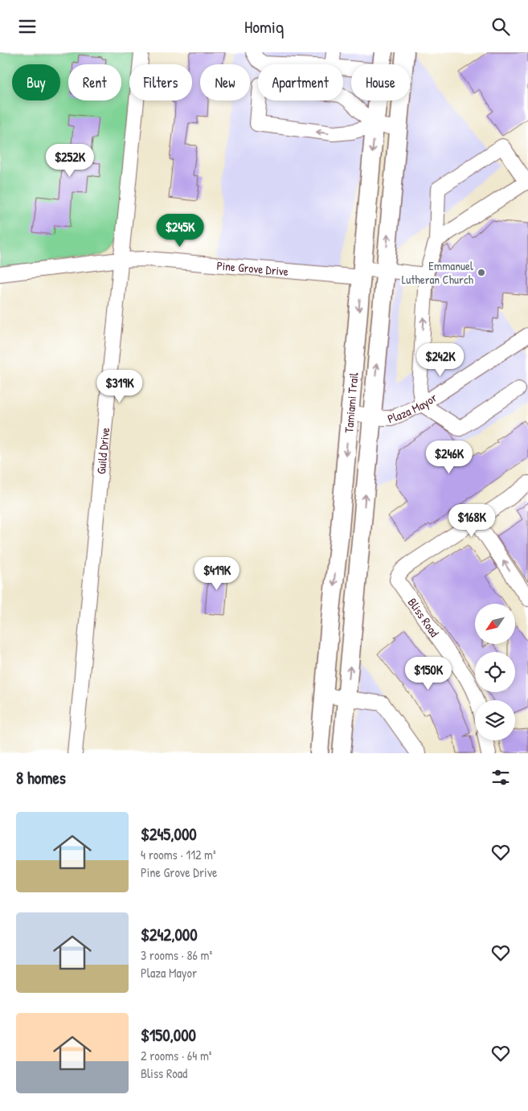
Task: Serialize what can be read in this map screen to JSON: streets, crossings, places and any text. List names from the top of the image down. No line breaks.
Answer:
{"streets":{"main road":["Tamiami Trail"],"street":["Pine Grove Drive","Plaza Mayor","Guild Drive","Bliss Road"]},"crossings":[["Pine Grove Drive","Tamiami Trail"],["Pine Grove Drive","Guild Drive"],["Tamiami Trail","Plaza Mayor"]],"places":["Emmanuel Lutheran Church"],"north":"bottom left","page":{"header":"Homiq","chip":["Buy","Rent","Filters","New","Apartment","House"],"price":["$252K","$245K","$242K","$319K","$246K","$168K","$419K","$150K"],"heading":"8 homes","list":[{"name":"$245,000","note":"4 rooms · 112 m² · Pine Grove Drive"},{"name":"$242,000","note":"3 rooms · 86 m² · Plaza Mayor"},{"name":"$150,000","note":"2 rooms · 64 m² · Bliss Road"}]}}
